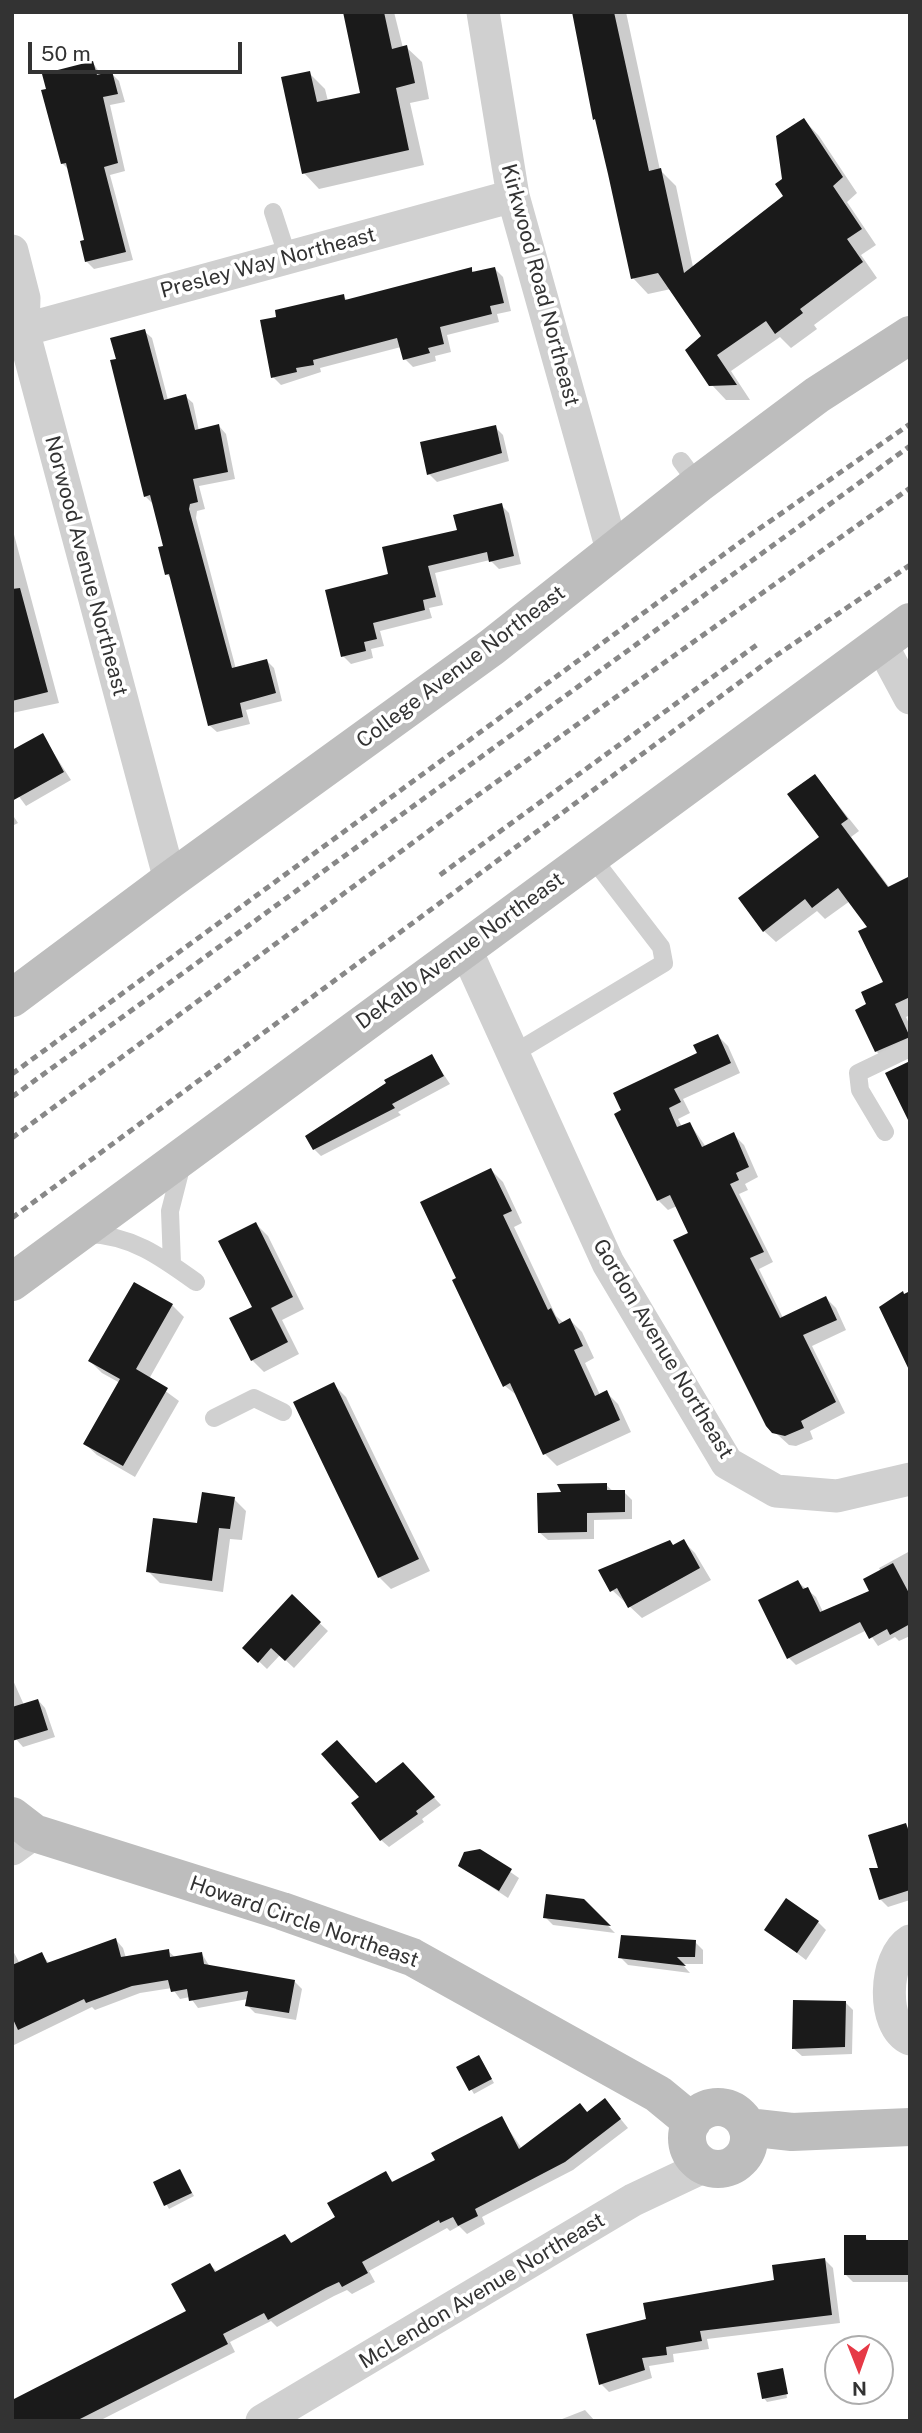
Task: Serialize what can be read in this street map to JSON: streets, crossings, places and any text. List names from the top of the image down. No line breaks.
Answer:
{"streets":{"street":["Presley Way Northeast","Kirkwood Road Northeast","Norwood Avenue Northeast","College Avenue Northeast","DeKalb Avenue Northeast","Gordon Avenue Northeast","Howard Circle Northeast","McLendon Avenue Northeast"]},"crossings":[["Presley Way Northeast","Kirkwood Road Northeast"],["Presley Way Northeast","Norwood Avenue Northeast"],["Kirkwood Road Northeast","College Avenue Northeast"],["Norwood Avenue Northeast","College Avenue Northeast"],["DeKalb Avenue Northeast","Gordon Avenue Northeast"],["Howard Circle Northeast","McLendon Avenue Northeast"]],"scale_bar":"50 m","north":"bottom"}
